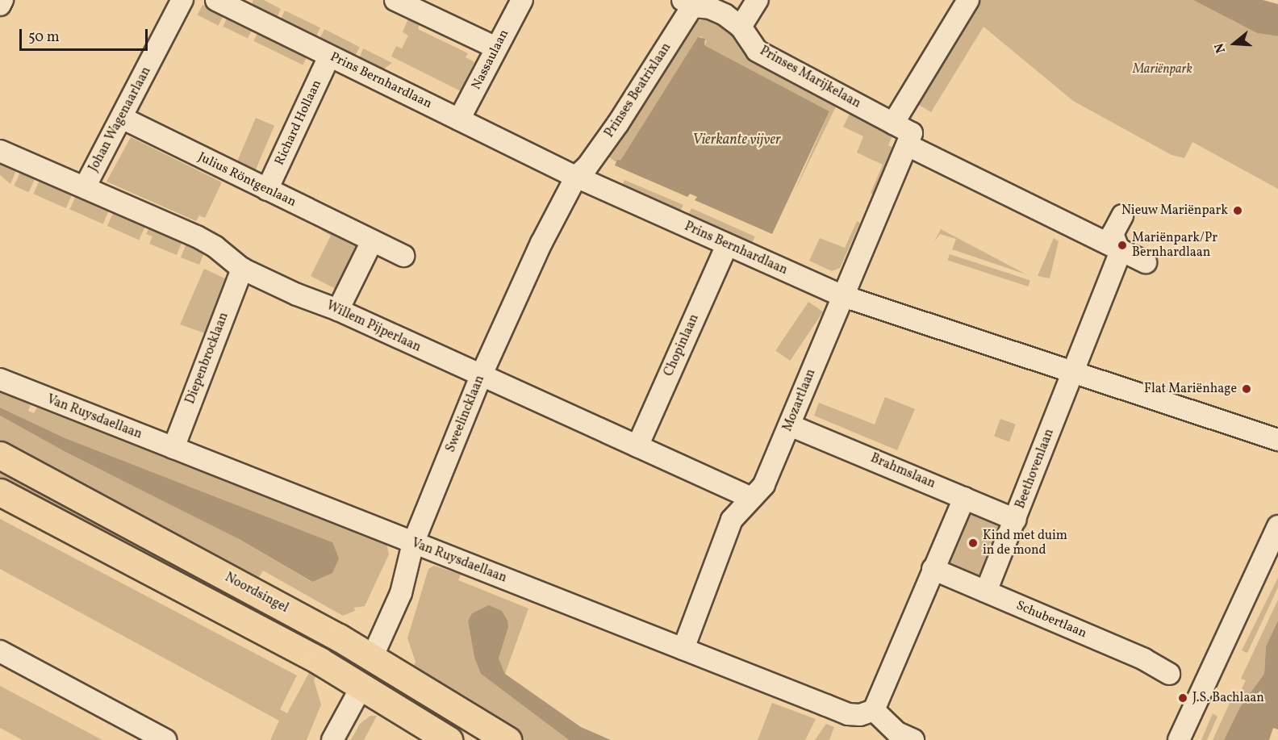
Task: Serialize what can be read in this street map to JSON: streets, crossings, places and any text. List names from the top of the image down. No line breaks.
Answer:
{"streets":{"main road":["Noordsingel"],"street":["Nassaulaan","Prinses Marijkelaan","Prins Bernhardlaan","Prinses Beatrixlaan","Johan Wagenaarlaan","Richard Hollaan","Julius Röntgenlaan","Willem Pijperlaan","Chopinlaan","Diepenbrocklaan","Mozartlaan","Sweelincklaan","Van Ruysdaellaan","Beethovenlaan","Brahmslaan","Schubertlaan"]},"crossings":[["Nassaulaan","Prins Bernhardlaan"],["Prinses Marijkelaan","Prinses Beatrixlaan"],["Prinses Marijkelaan","Mozartlaan"],["Prins Bernhardlaan","Prinses Beatrixlaan"],["Prins Bernhardlaan","Richard Hollaan"],["Prins Bernhardlaan","Chopinlaan"],["Prins Bernhardlaan","Mozartlaan"],["Prins Bernhardlaan","Sweelincklaan"],["Prins Bernhardlaan","Beethovenlaan"],["Prinses Beatrixlaan","Sweelincklaan"],["Johan Wagenaarlaan","Julius Röntgenlaan"],["Johan Wagenaarlaan","Willem Pijperlaan"],["Richard Hollaan","Julius Röntgenlaan"],["Willem Pijperlaan","Chopinlaan"],["Willem Pijperlaan","Diepenbrocklaan"],["Willem Pijperlaan","Mozartlaan"],["Willem Pijperlaan","Sweelincklaan"],["Diepenbrocklaan","Van Ruysdaellaan"],["Mozartlaan","Van Ruysdaellaan"],["Mozartlaan","Brahmslaan"],["Sweelincklaan","Van Ruysdaellaan"],["Sweelincklaan","Noordsingel"],["Beethovenlaan","Brahmslaan"],["Beethovenlaan","Schubertlaan"]],"water":["Vierkante vijver"],"parks":["Mariënpark"],"places":["Nieuw Mariënpark","Mariënpark/Pr Bernhardlaan","Flat Mariënhage","Kind met duim in de mond","J.S. Bachlaan"],"scale_bar":"50 m","north":"left"}
